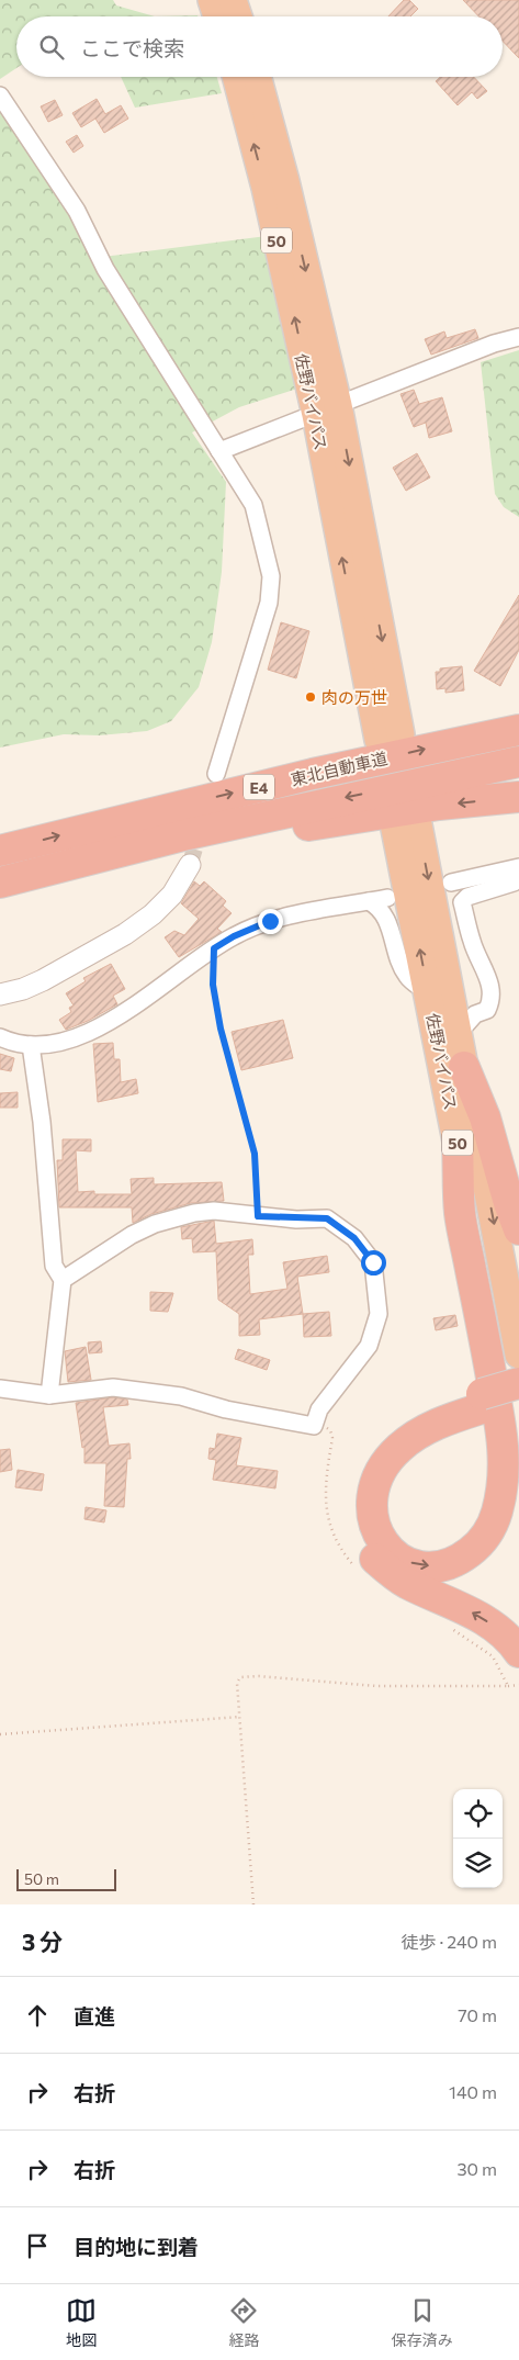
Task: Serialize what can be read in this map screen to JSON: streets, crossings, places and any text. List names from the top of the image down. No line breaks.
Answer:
{"streets":{"highway":["50","佐野バイパス","東北自動車道","E4"]},"places":["肉の万世"],"scale_bar":"50 m","page":{"search":"ここで検索","scale":"50 m","heading":["3 分","徒歩 · 240 m"],"list":[["直進","70 m"],["右折","140 m"],["右折","30 m"],"目的地に到着"],"nav":["地図","経路","保存済み"]}}
